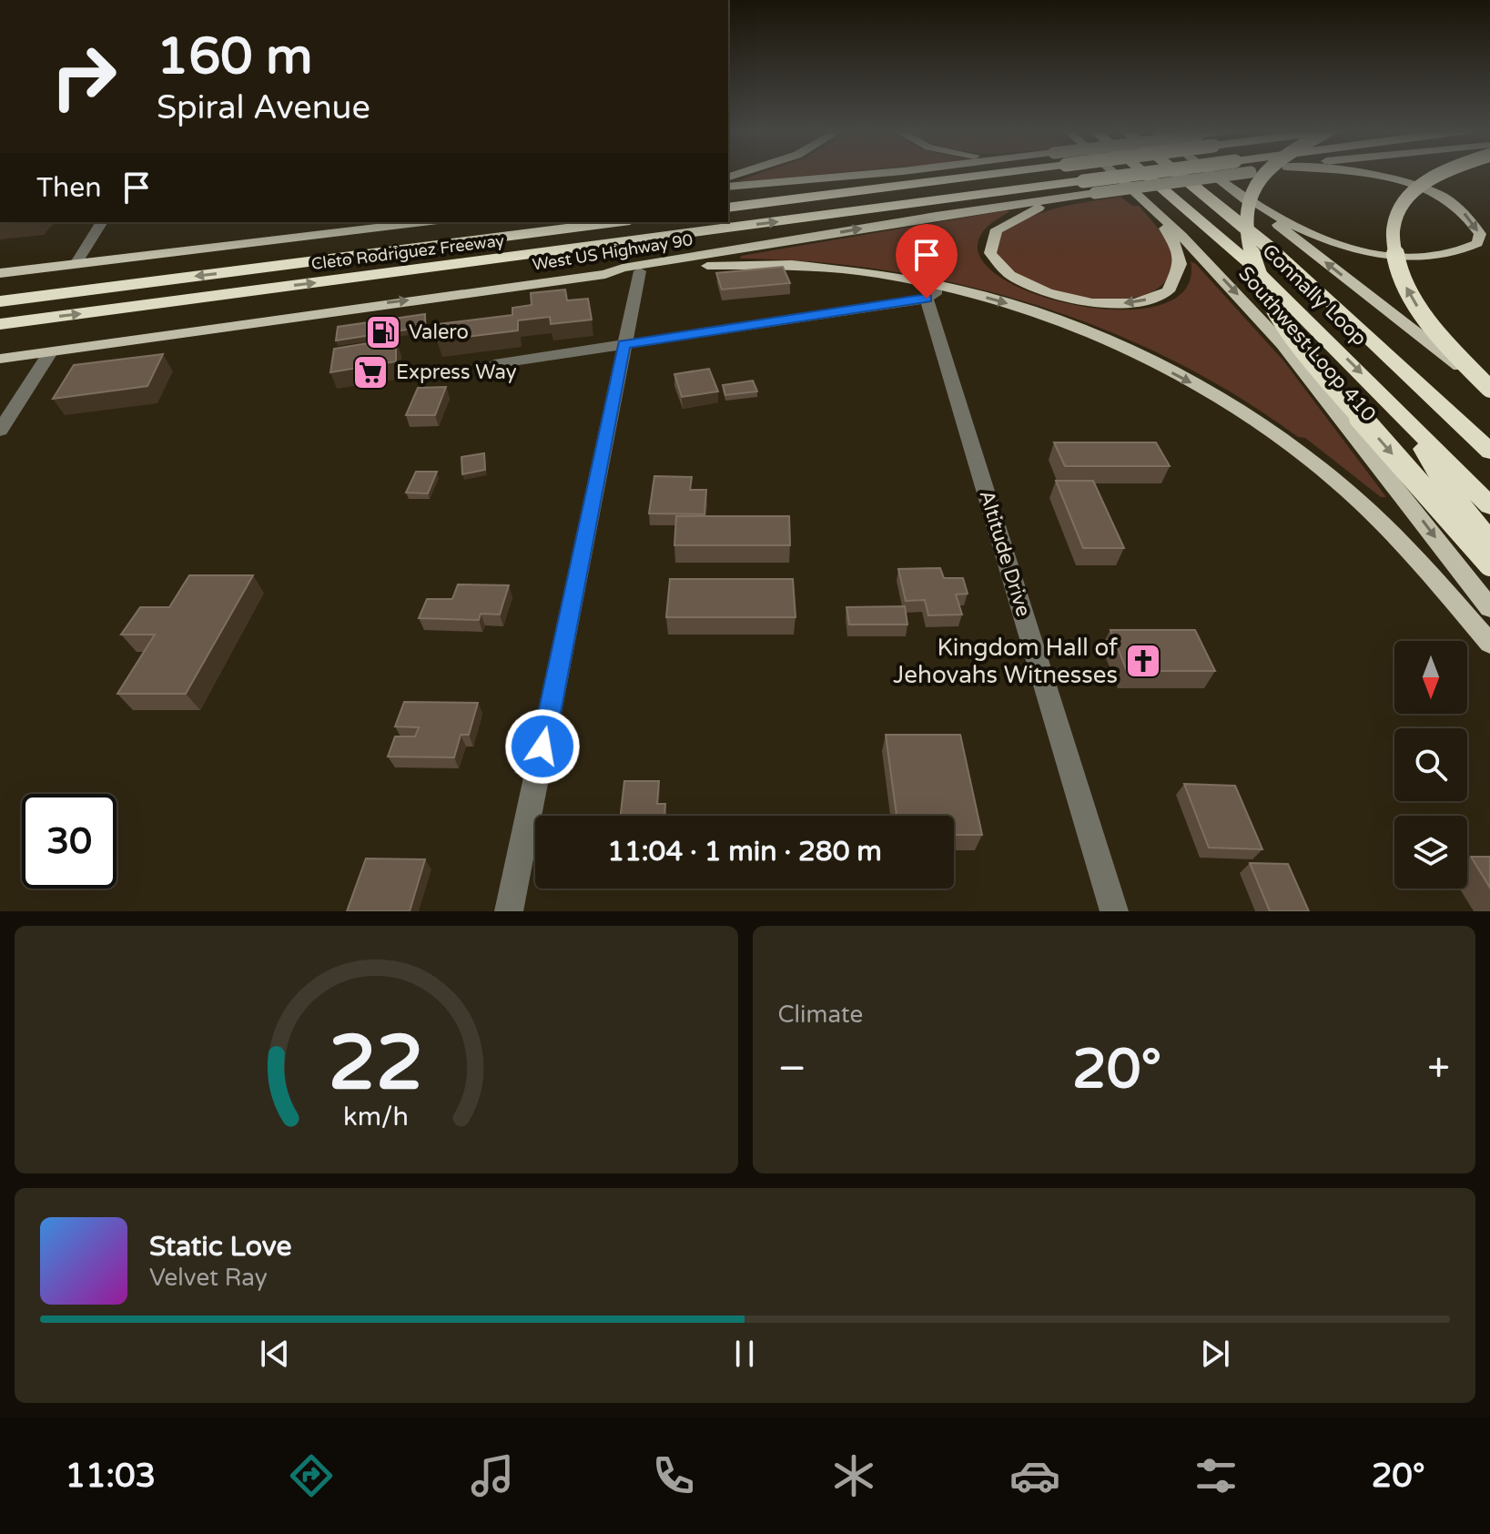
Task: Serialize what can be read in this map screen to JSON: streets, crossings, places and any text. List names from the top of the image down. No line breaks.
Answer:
{"streets":{"highway":["Cleto Rodriguez Freeway","Connally Loop"],"main road":["West US Highway 90","Southwest Loop 410"],"street":["Altitude Drive"]},"crossings":[["Cleto Rodriguez Freeway","West US Highway 90"]],"places":{"fuel station":["Valero"],"supermarket":["Express Way"],"church":["Kingdom Hall of Jehovahs Witnesses"]},"north":"bottom","page":{"turn":["160 m","Spiral Avenue"],"then":"Then","limit":"30","trip":"11:04 · 1 min · 280 m","tile":"Climate","heat":["−","20°","+"],"song":["Static Love","Velvet Ray"],"tabs":["11:03","20°"],"gauge":["22","km/h"]}}
